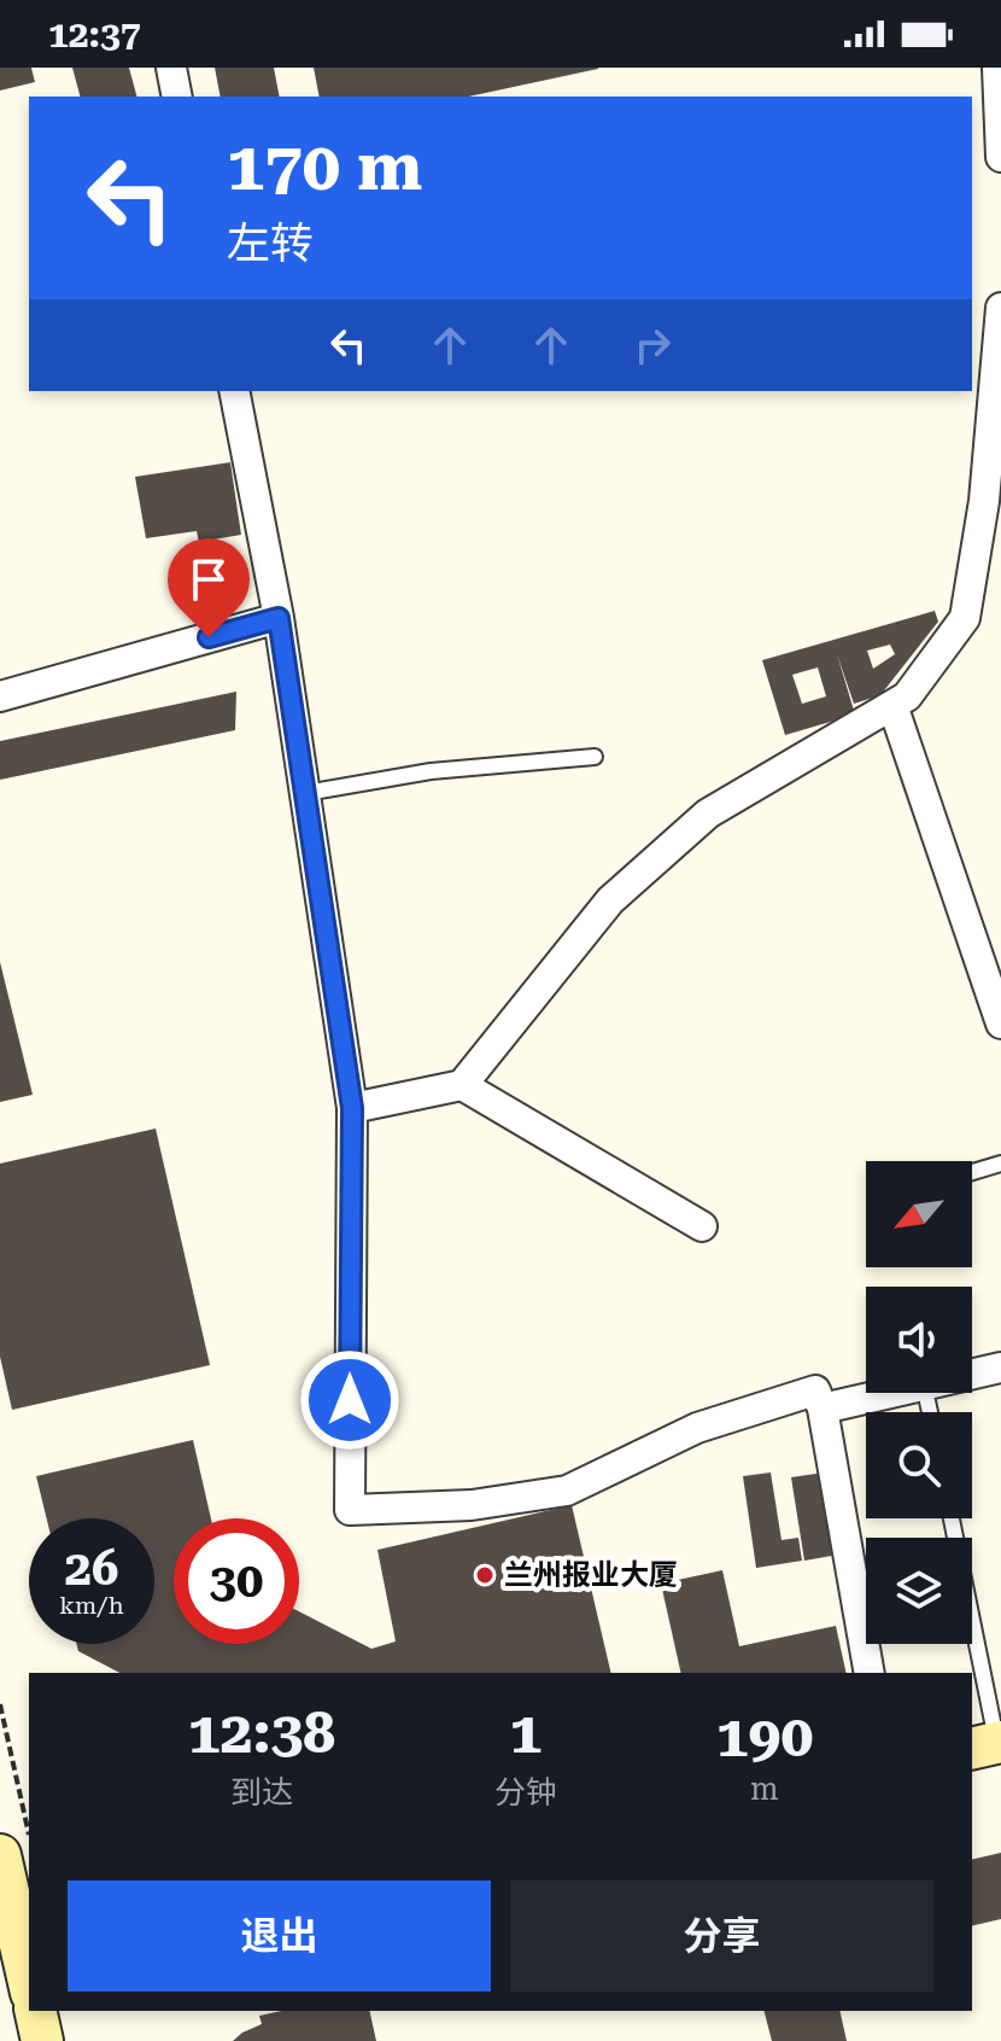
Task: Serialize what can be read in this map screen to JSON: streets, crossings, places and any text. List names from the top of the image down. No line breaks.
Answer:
{"places":["兰州报业大厦"],"north":"bottom left","page":{"status":"12:37","turn":["170 m","左转"],"speed":"26 km/h","limit":"30","eta":["12:38","到达","1","分钟","190","m"],"buttons":["退出","分享"]}}
